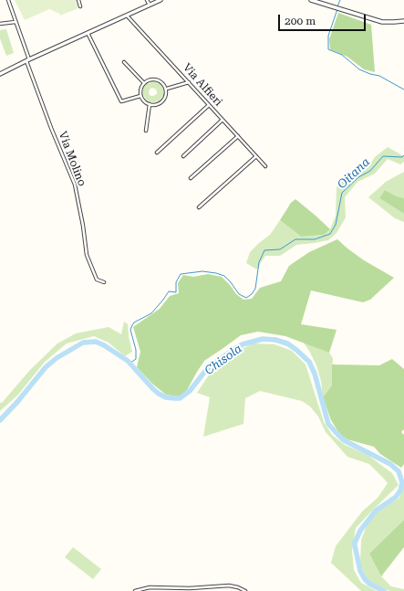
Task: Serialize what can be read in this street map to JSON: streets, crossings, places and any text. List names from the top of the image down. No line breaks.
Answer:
{"streets":{"street":["Via Alfieri","Via Molino"]},"water":["Oitana","Chisola"],"scale_bar":"200 m"}
